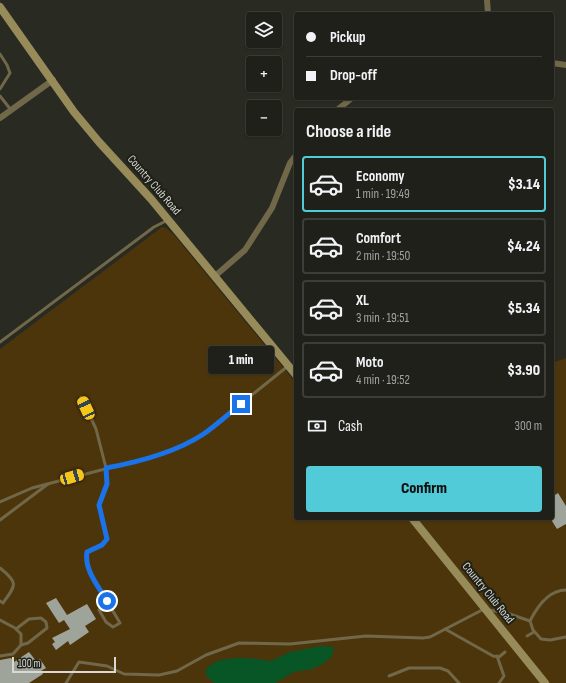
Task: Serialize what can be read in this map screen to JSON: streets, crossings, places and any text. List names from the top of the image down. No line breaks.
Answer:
{"streets":{"street":["Country Club Road"]},"scale_bar":"100 m","page":{"map_buttons":["+","−"],"banner":["Pickup","Drop-off"],"heading":"Choose a ride","list":[{"name":"Economy","note":"1 min · 19:49","value":"$3.14"},{"name":"Comfort","note":"2 min · 19:50","value":"$4.24"},{"name":"XL","note":"3 min · 19:51","value":"$5.34"},{"name":"Moto","note":"4 min · 19:52","value":"$3.90"}],"bubble":"1 min","pay":["Cash","300 m"],"buttons":"Confirm","scale":"100 m"}}
